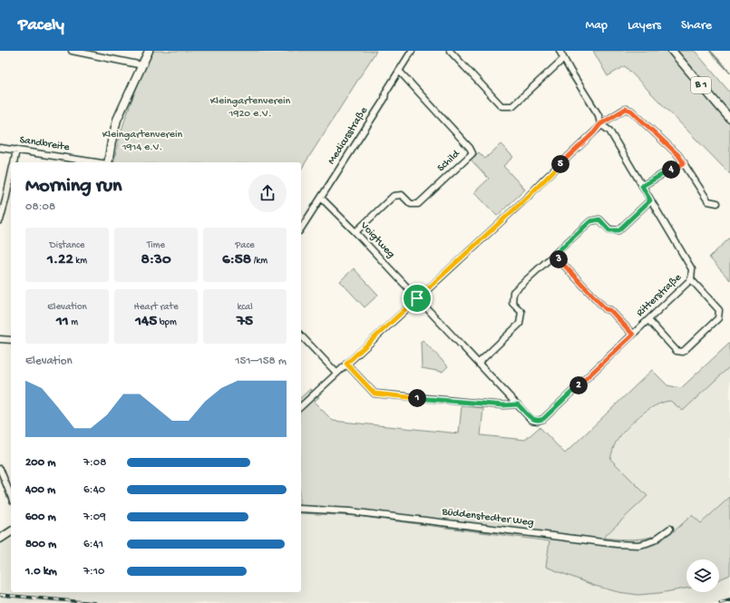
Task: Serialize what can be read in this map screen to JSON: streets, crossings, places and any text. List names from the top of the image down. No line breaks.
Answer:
{"streets":{"main road":["B 1"],"street":["Medicusstraße","Sandbreite","Schild","Voigtweg","Ritterstraße","Büddenstedter Weg"]},"crossings":[["Medicusstraße","Schild"],["Medicusstraße","Voigtweg"],["Schild","Voigtweg"],["Voigtweg","Ritterstraße"]],"parks":["Kleingartenverein 1920 e.V.","Kleingartenverein 1914 e.V."],"page":{"header":"Pacely","nav":["Map","Layers","Share"],"pins":["5","4","3","2","1"],"heading":["Morning run","08:08"],"stats":[["Distance","1.22 km"],["Time","8:30"],["Pace","6:58 /km"],["Elevation","11 m"],["Heart rate","145 bpm"],["kcal","75"]],"chart":["Elevation","151–158 m"],"list":[{"name":"200 m","note":"7:08"},{"name":"400 m","note":"6:40"},{"name":"600 m","note":"7:09"},{"name":"800 m","note":"6:41"},{"name":"1.0 km","note":"7:10"}]}}
